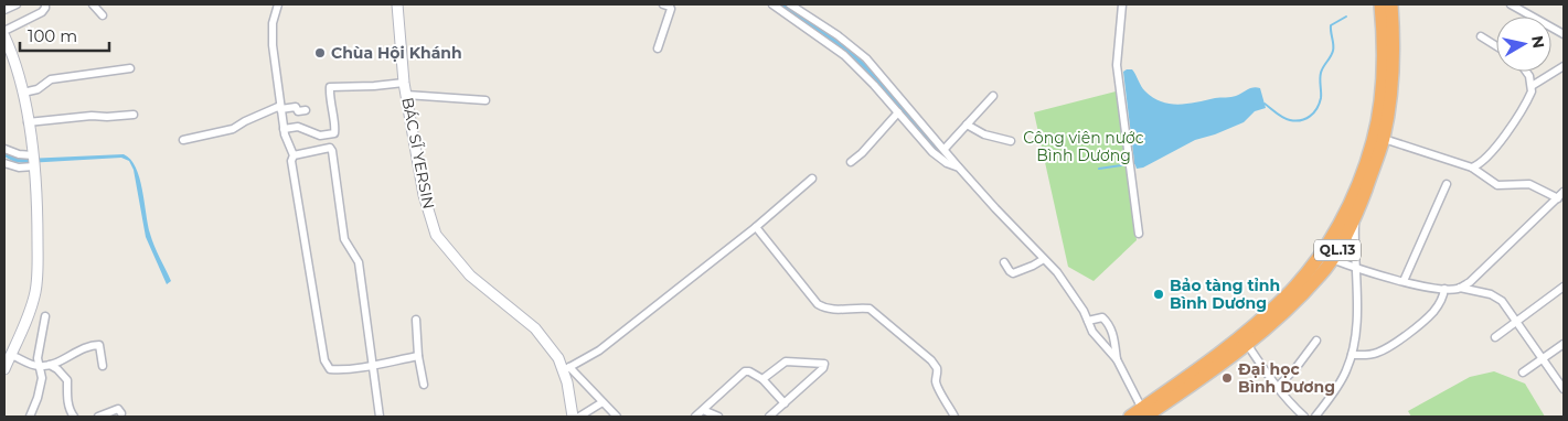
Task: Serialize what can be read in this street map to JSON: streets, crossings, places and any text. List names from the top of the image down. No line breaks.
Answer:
{"streets":{"highway":["QL.13"],"main road":["BÁC SĨ YERSIN"]},"parks":["Công viên nước Bình Dương"],"places":["Chùa Hội Khánh","Bảo tàng tỉnh Bình Dương","Đại học Bình Dương"],"scale_bar":"100 m","north":"right"}
